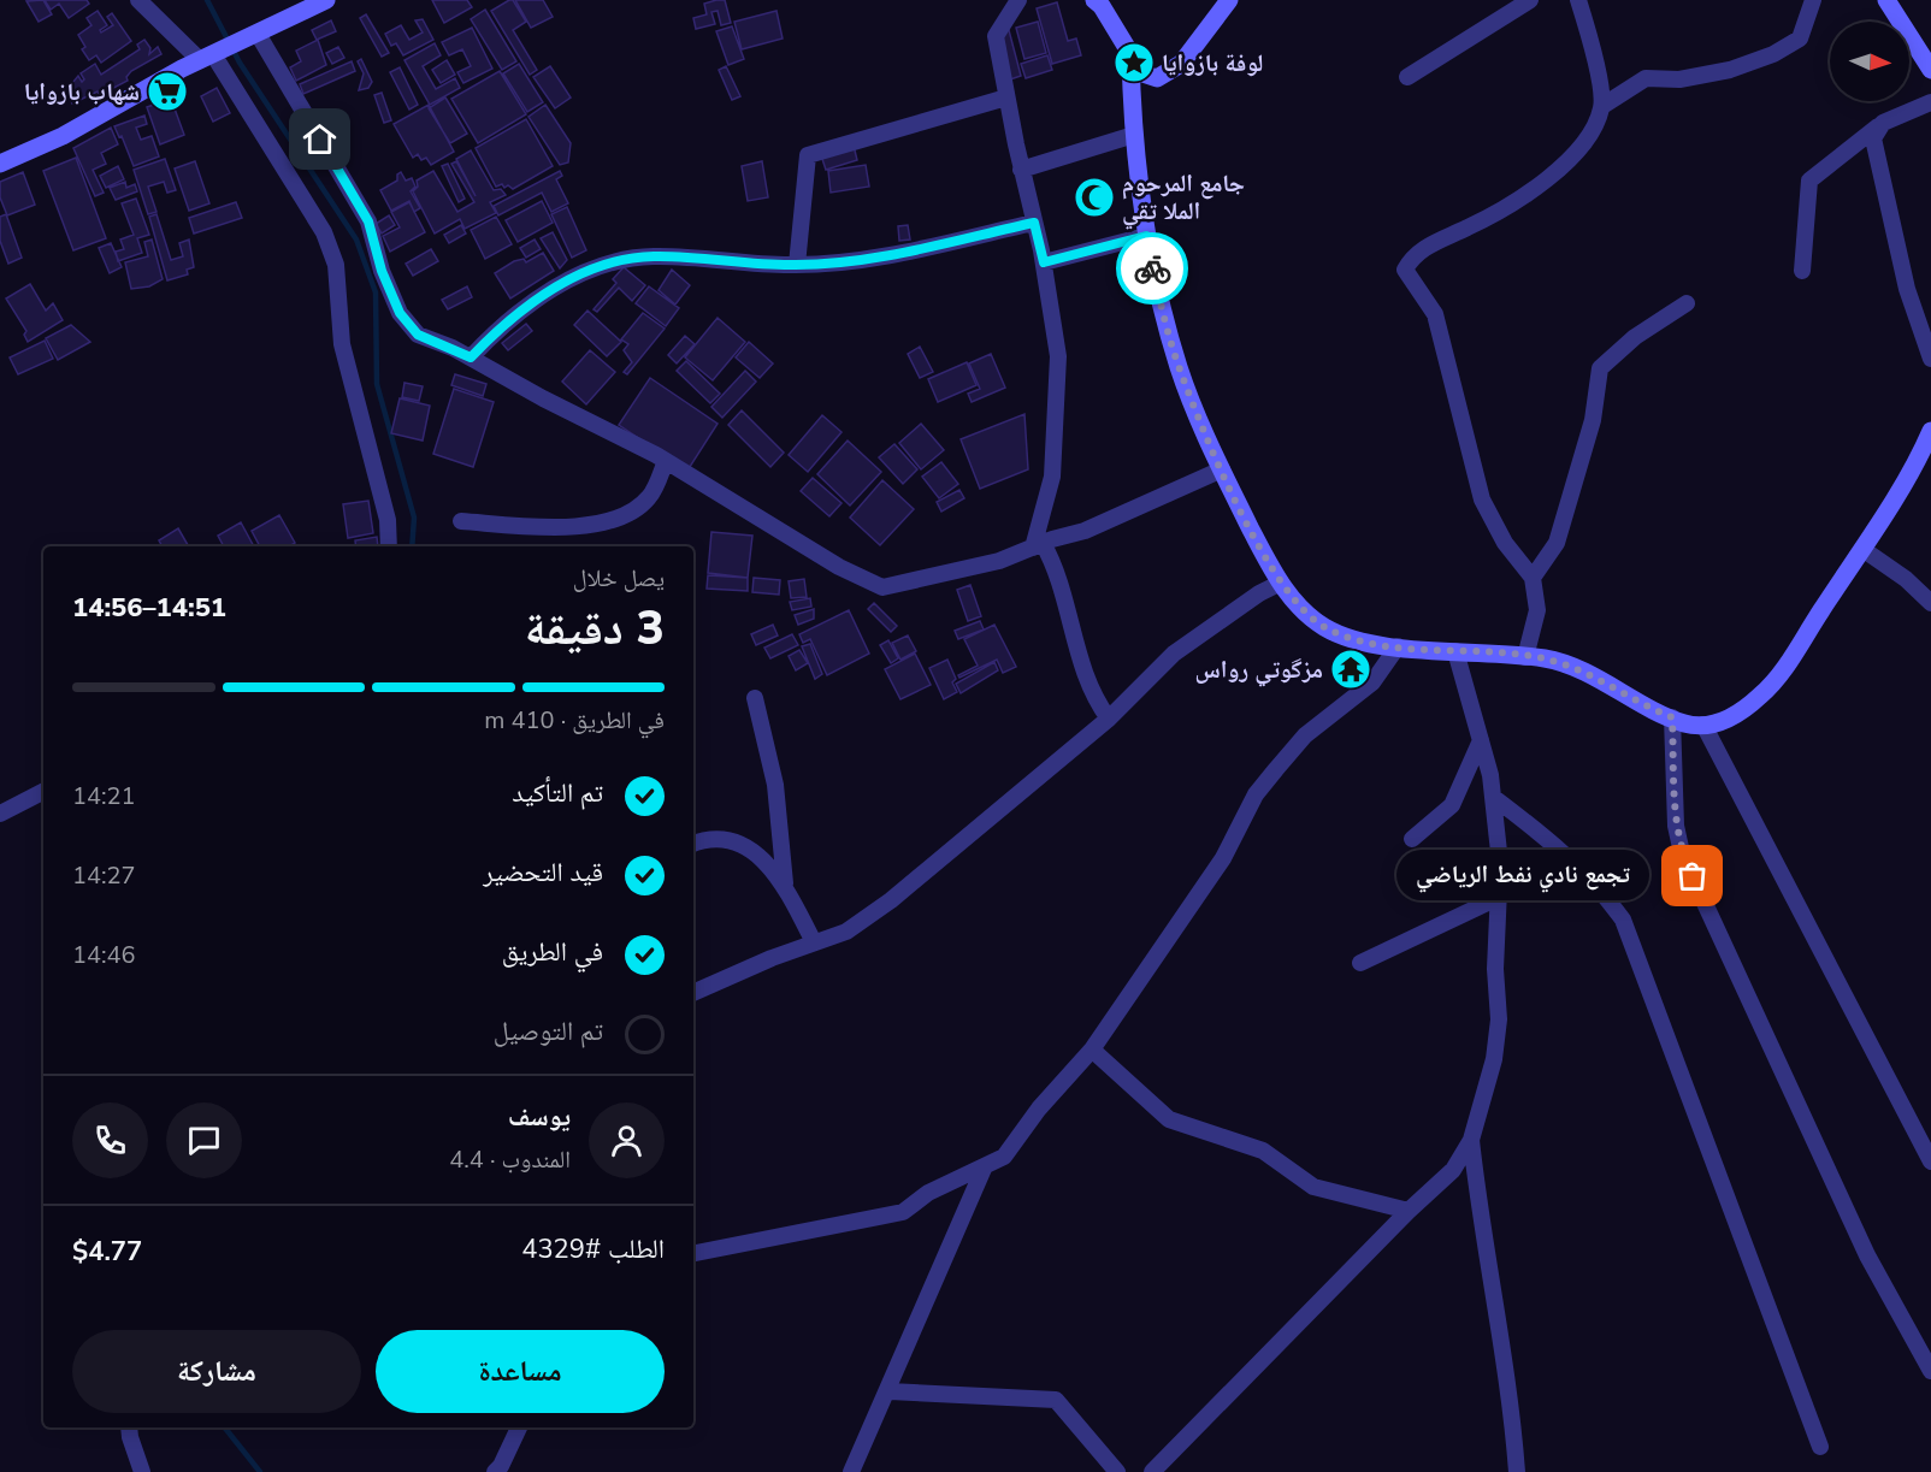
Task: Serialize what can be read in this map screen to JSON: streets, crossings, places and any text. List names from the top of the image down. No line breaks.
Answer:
{"places":{"place":["لوفة بازوايا"],"supermarket":["شهاب بازوايا"],"mosque":["جامع المرحوم الملا تقي"],"temple":["مزگوتي رواس"],"other":["تجمع نادي نفط الرياضي"]},"north":"right","page":{"heading":["3 دقيقة","يصل خلال","14:51–14:56"],"panel":["يوسف","المندوب · 4.4","الطلب #4329","$4.77"],"bar":"في الطريق · 410 m","list":[["تم التأكيد","14:21"],["قيد التحضير","14:27"],["في الطريق","14:46"],"تم التوصيل"],"bubble":"تجمع نادي نفط الرياضي","buttons":["مساعدة","مشاركة"]}}
